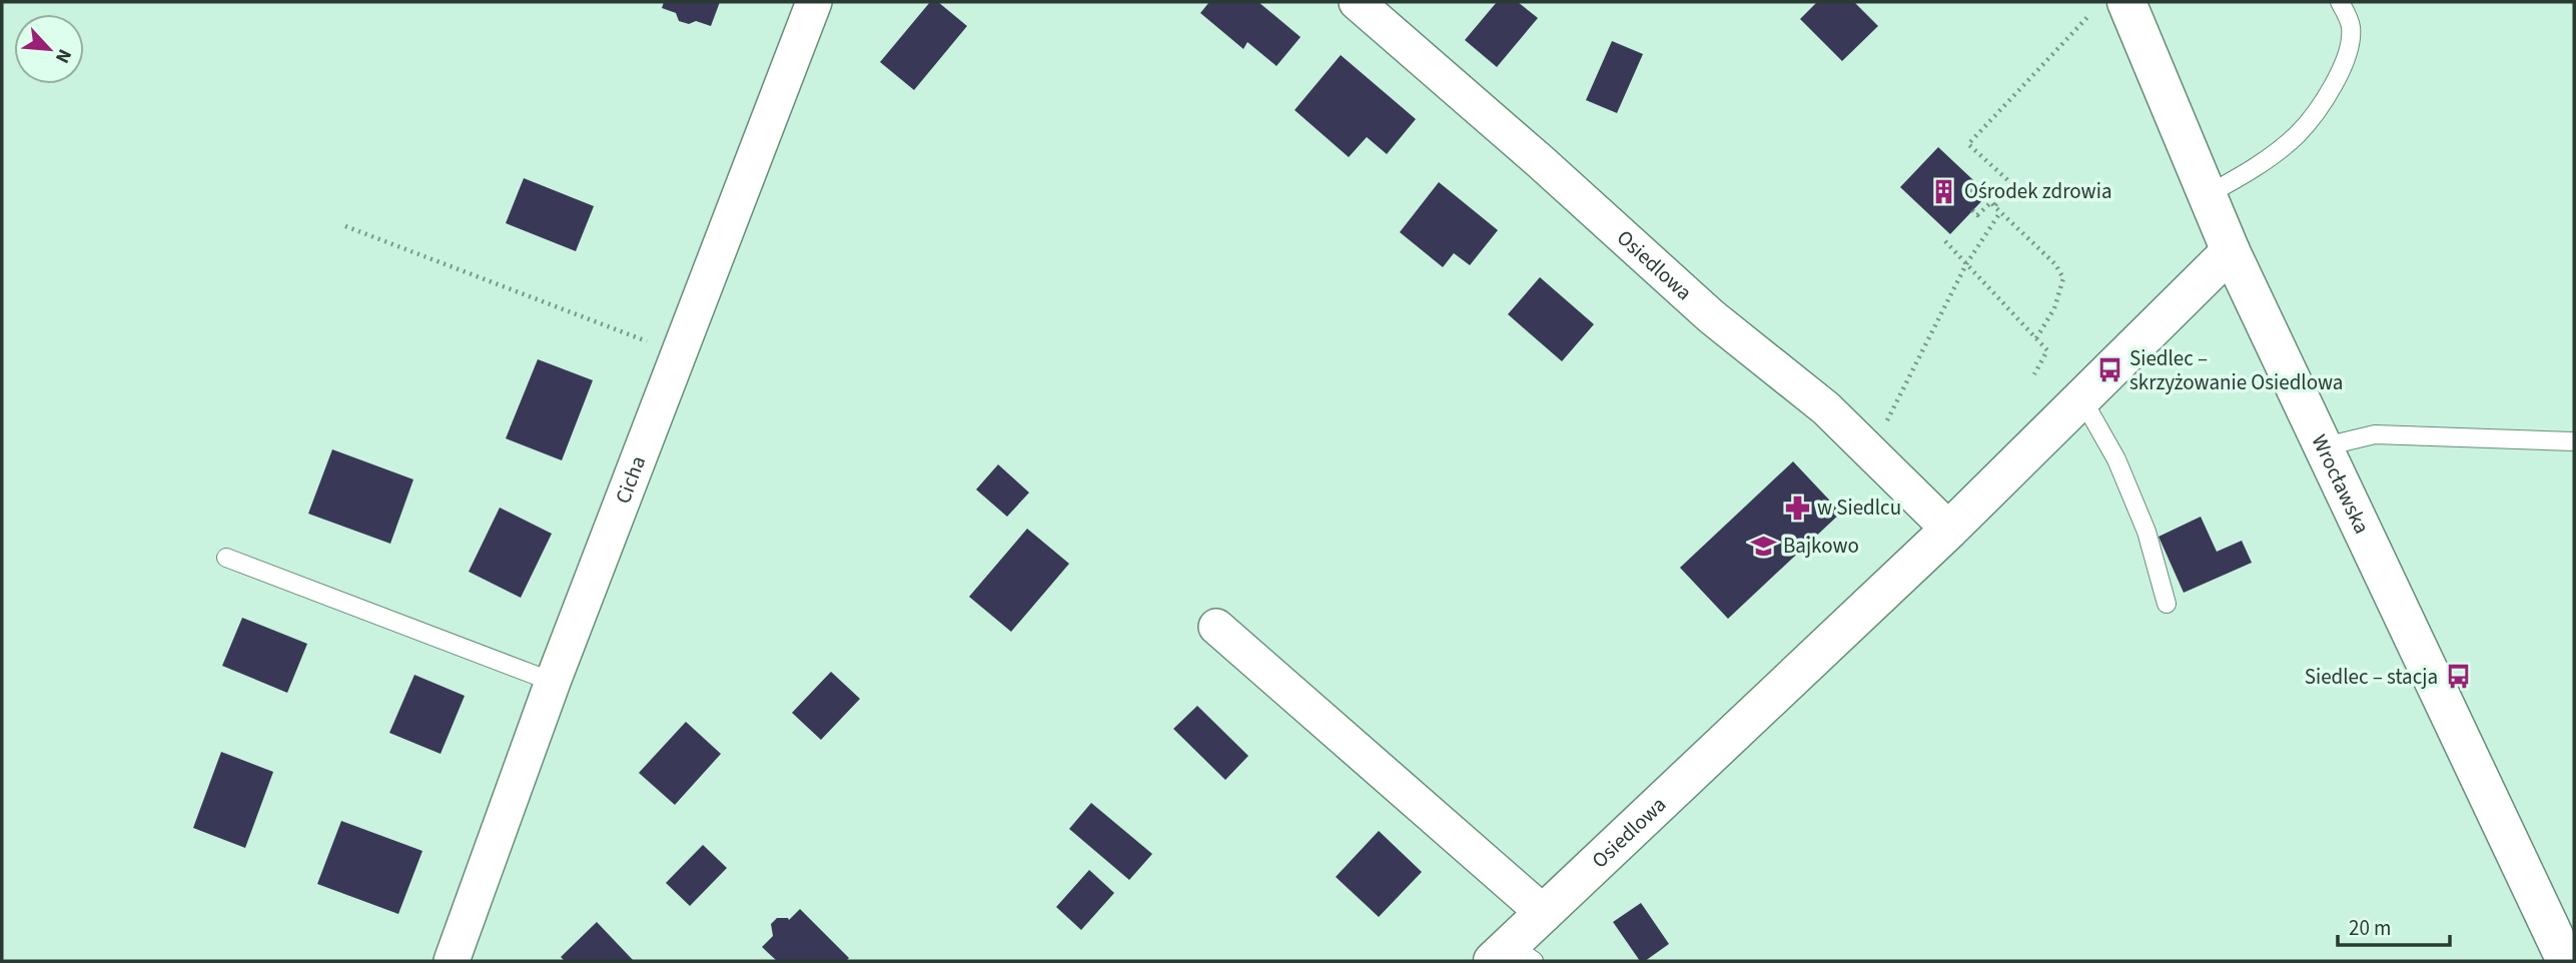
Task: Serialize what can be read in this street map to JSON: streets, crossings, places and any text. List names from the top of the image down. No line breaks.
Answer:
{"streets":{"street":["Osiedlowa","Cicha","Wrocławska"]},"crossings":[["Osiedlowa","Wrocławska"]],"places":{"building":["Ośrodek zdrowia"],"bus stop":["Siedlec – skrzyżowanie Osiedlowa","Siedlec – stacja"],"pharmacy":["w Siedlcu"],"school or university":["Bajkowo"]},"scale_bar":"20 m","north":"bottom right"}
